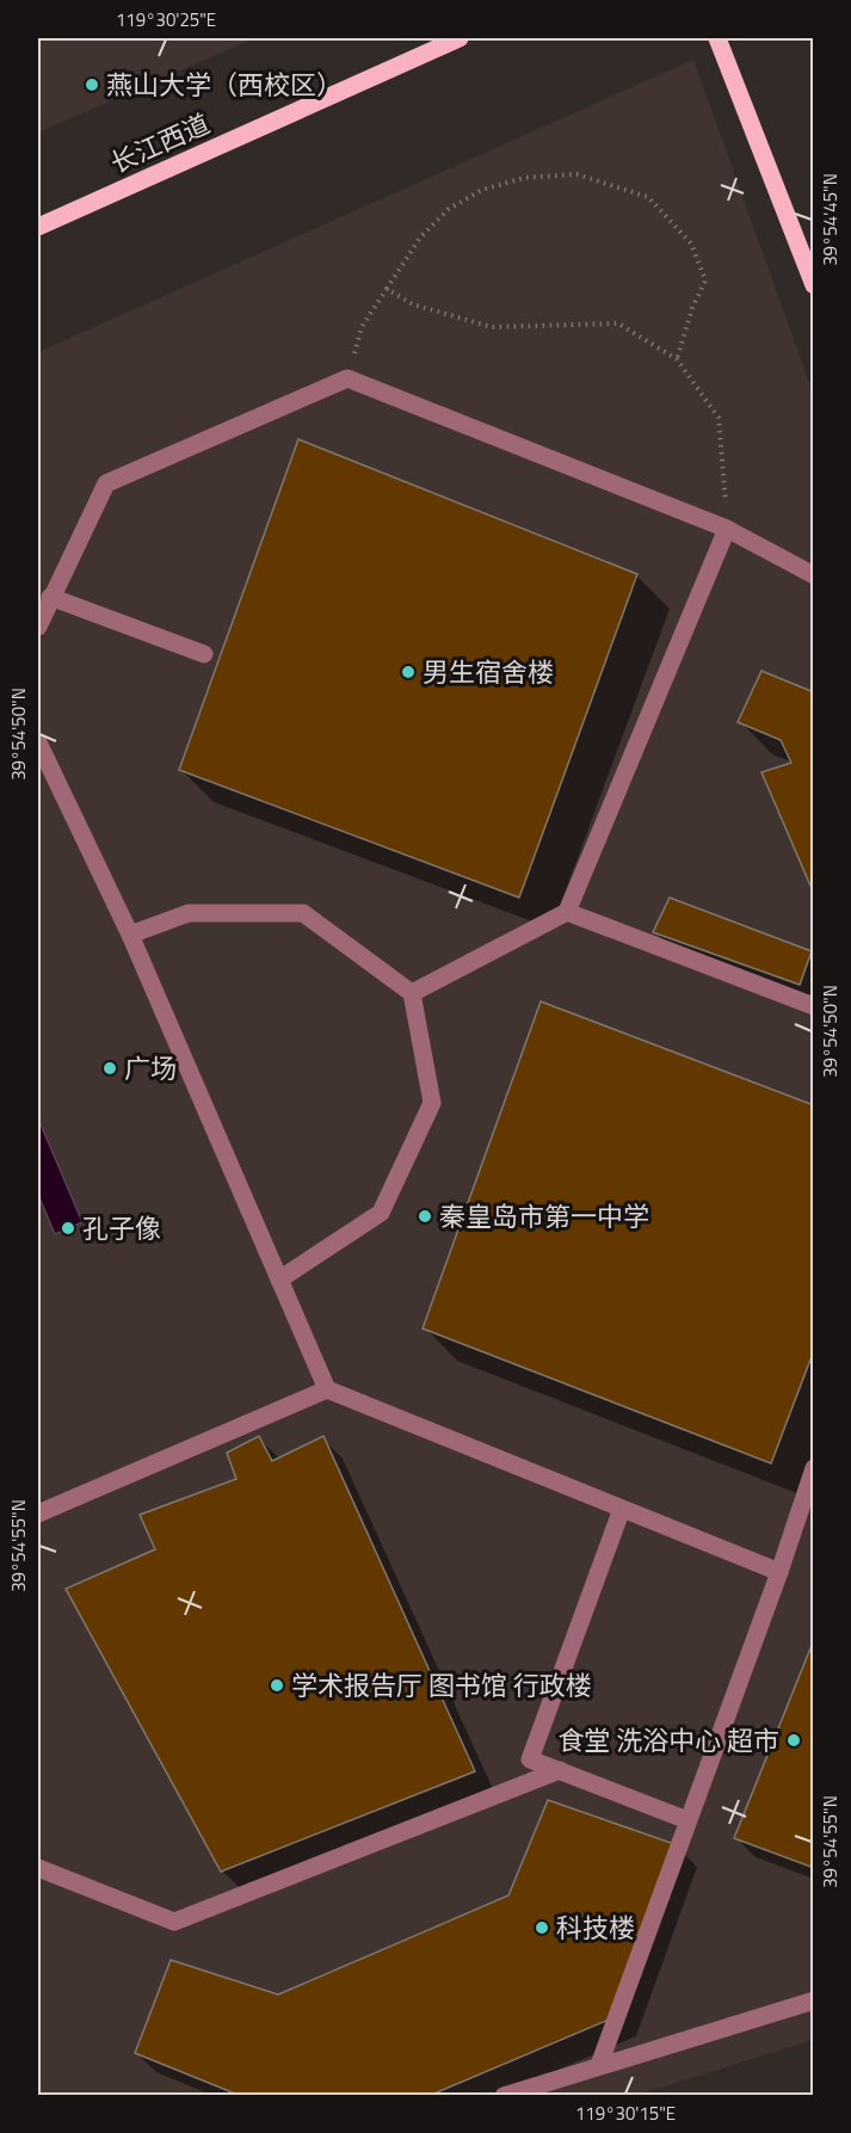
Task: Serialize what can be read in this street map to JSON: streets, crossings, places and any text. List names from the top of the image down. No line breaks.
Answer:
{"streets":{"main road":["长江西道"]},"places":["燕山大学（西校区）","男生宿舍楼","广场","秦皇岛市第一中学","孔子像","学术报告厅 图书馆 行政楼","食堂 洗浴中心 超市","科技楼"],"coordinates":["119°30'25\"E","39°54'45\"N","39°54'50\"N","39°54'55\"N","119°30'15\"E"]}
